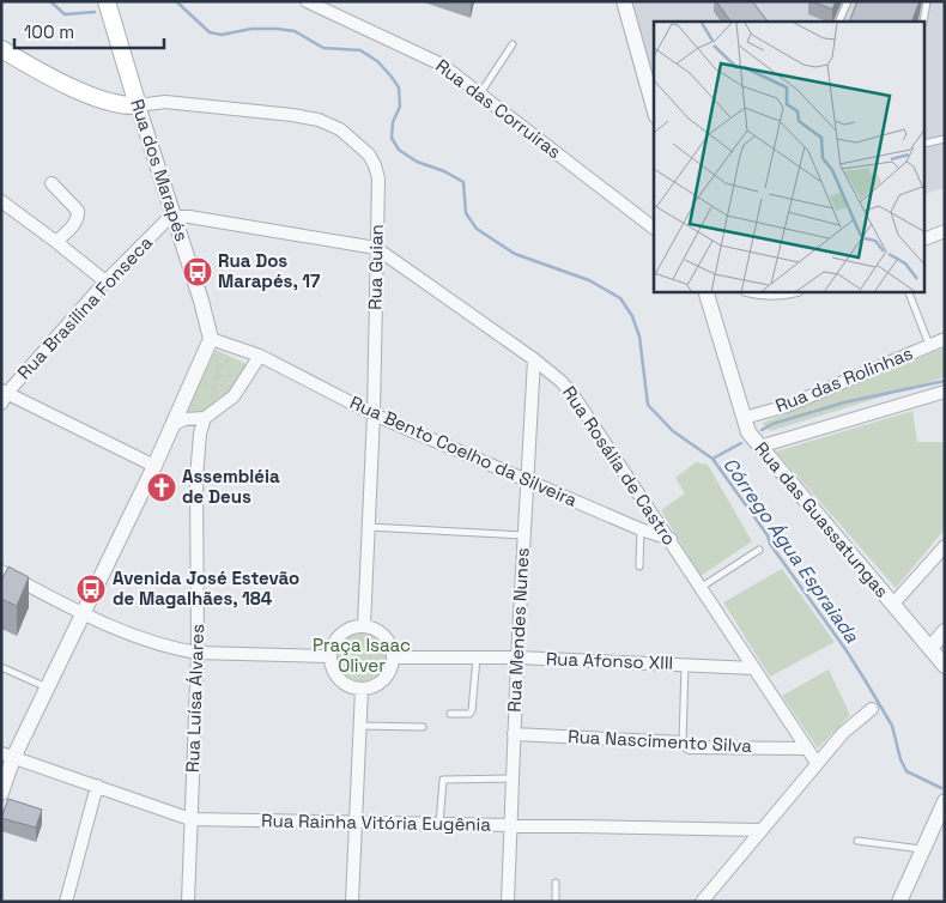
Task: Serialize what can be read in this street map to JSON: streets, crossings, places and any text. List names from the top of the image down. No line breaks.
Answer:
{"streets":{"main road":["Rua dos Marapés"],"street":["Rua das Corruiras","Rua Guian","Rua Brasilina Fonseca","Rua das Rolinhas","Rua Bento Coelho da Silveira","Rua Rosália de Castro","Rua das Guassatungas","Rua Mendes Nunes","Rua Afonso XIII","Rua Luísa Álvares","Rua Nascimento Silva","Rua Rainha Vitória Eugênia"]},"crossings":[["Rua dos Marapés","Rua Guian"],["Rua dos Marapés","Rua Brasilina Fonseca"],["Rua dos Marapés","Rua Rosália de Castro"],["Rua Guian","Rua Bento Coelho da Silveira"],["Rua Guian","Rua Rosália de Castro"],["Rua Guian","Rua Afonso XIII"],["Rua Brasilina Fonseca","Rua Rosália de Castro"],["Rua das Rolinhas","Rua das Guassatungas"],["Rua Bento Coelho da Silveira","Rua Rosália de Castro"],["Rua Bento Coelho da Silveira","Rua Mendes Nunes"],["Rua Rosália de Castro","Rua Mendes Nunes"],["Rua Rosália de Castro","Rua Afonso XIII"],["Rua Rosália de Castro","Rua Nascimento Silva"],["Rua Mendes Nunes","Rua Afonso XIII"],["Rua Mendes Nunes","Rua Nascimento Silva"],["Rua Mendes Nunes","Rua Rainha Vitória Eugênia"],["Rua Luísa Álvares","Rua Rainha Vitória Eugênia"]],"water":["Córrego Água Espraiada"],"parks":["Praça Isaac Oliver"],"places":{"bus stop":["Rua Dos Marapés, 17","Avenida José Estevão de Magalhães, 184"],"church":["Assembléia de Deus"]},"scale_bar":"100 m"}
